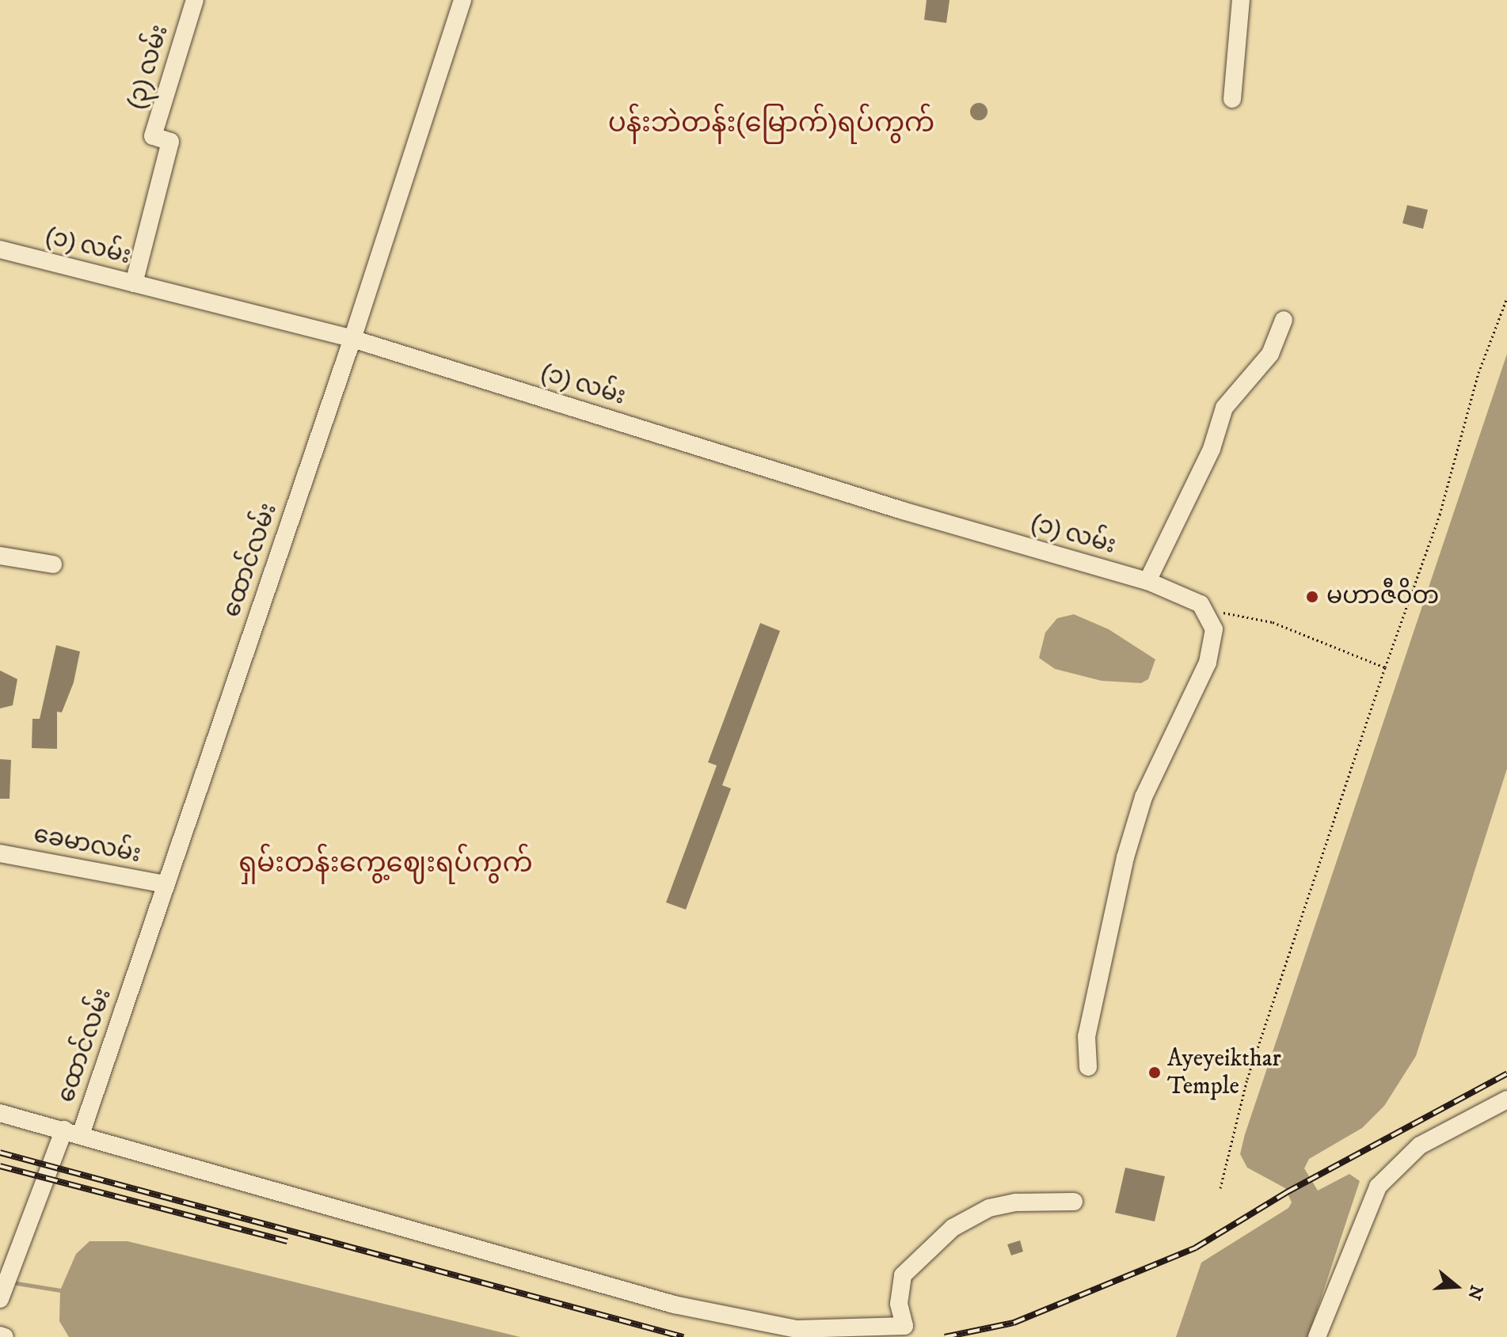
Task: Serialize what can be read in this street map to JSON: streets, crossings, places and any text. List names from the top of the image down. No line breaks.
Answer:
{"streets":{"street":["(၃) လမ်း","(၁) လမ်း","ထောင်လမ်း","ခေမာလမ်း"]},"crossings":[["(၃) လမ်း","(၁) လမ်း"],["(၁) လမ်း","ထောင်လမ်း"],["ထောင်လမ်း","ခေမာလမ်း"]],"districts":["ပန်းဘဲတန်း(မြောက်)ရပ်ကွက်","ရှမ်းတန်းကွေ့ဈေးရပ်ကွက်"],"places":["မဟာဇီဝိတ","Ayeyeikthar Temple"],"north":"right"}
